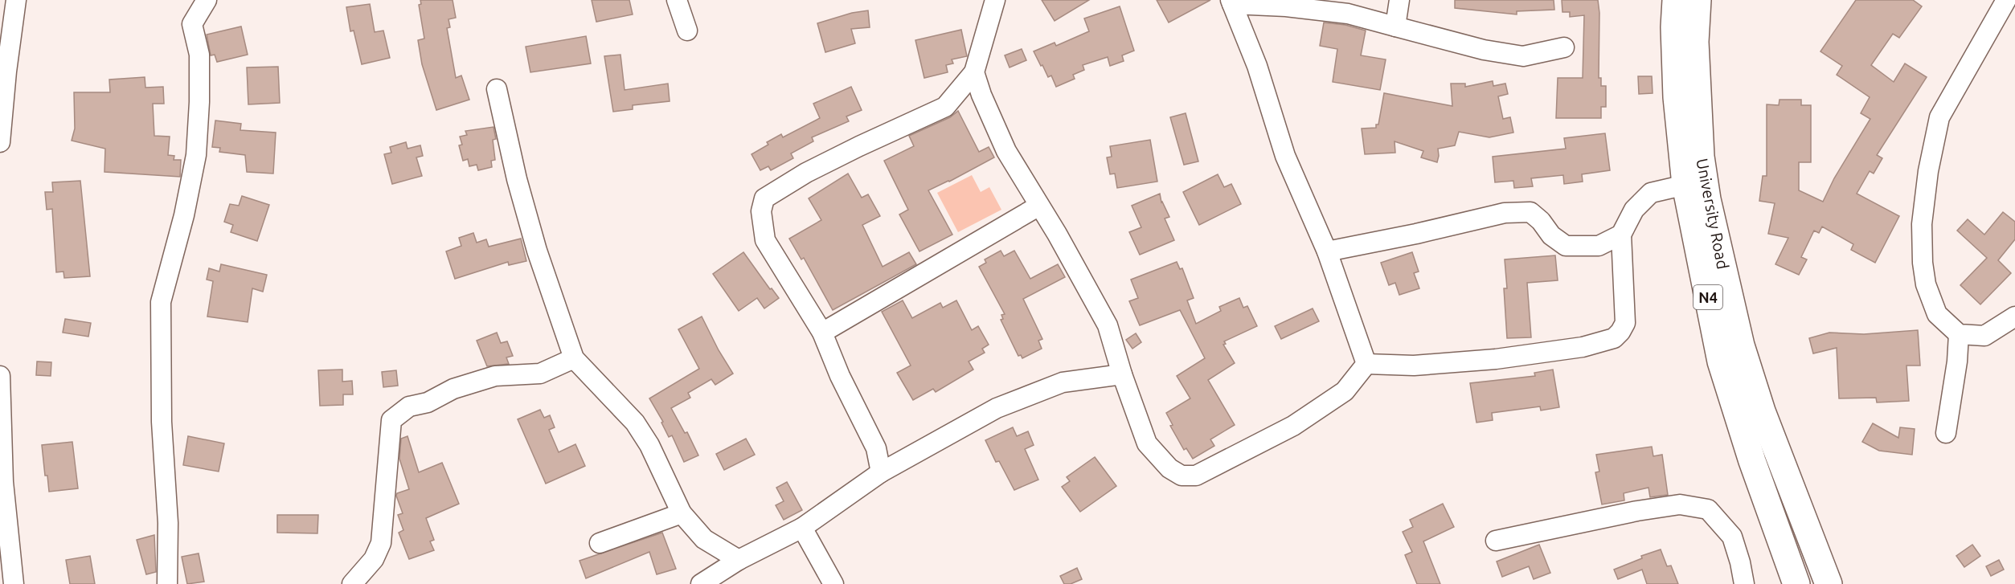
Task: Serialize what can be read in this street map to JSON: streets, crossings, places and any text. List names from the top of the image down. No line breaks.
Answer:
{"streets":{"highway":["University Road","N4"]}}
